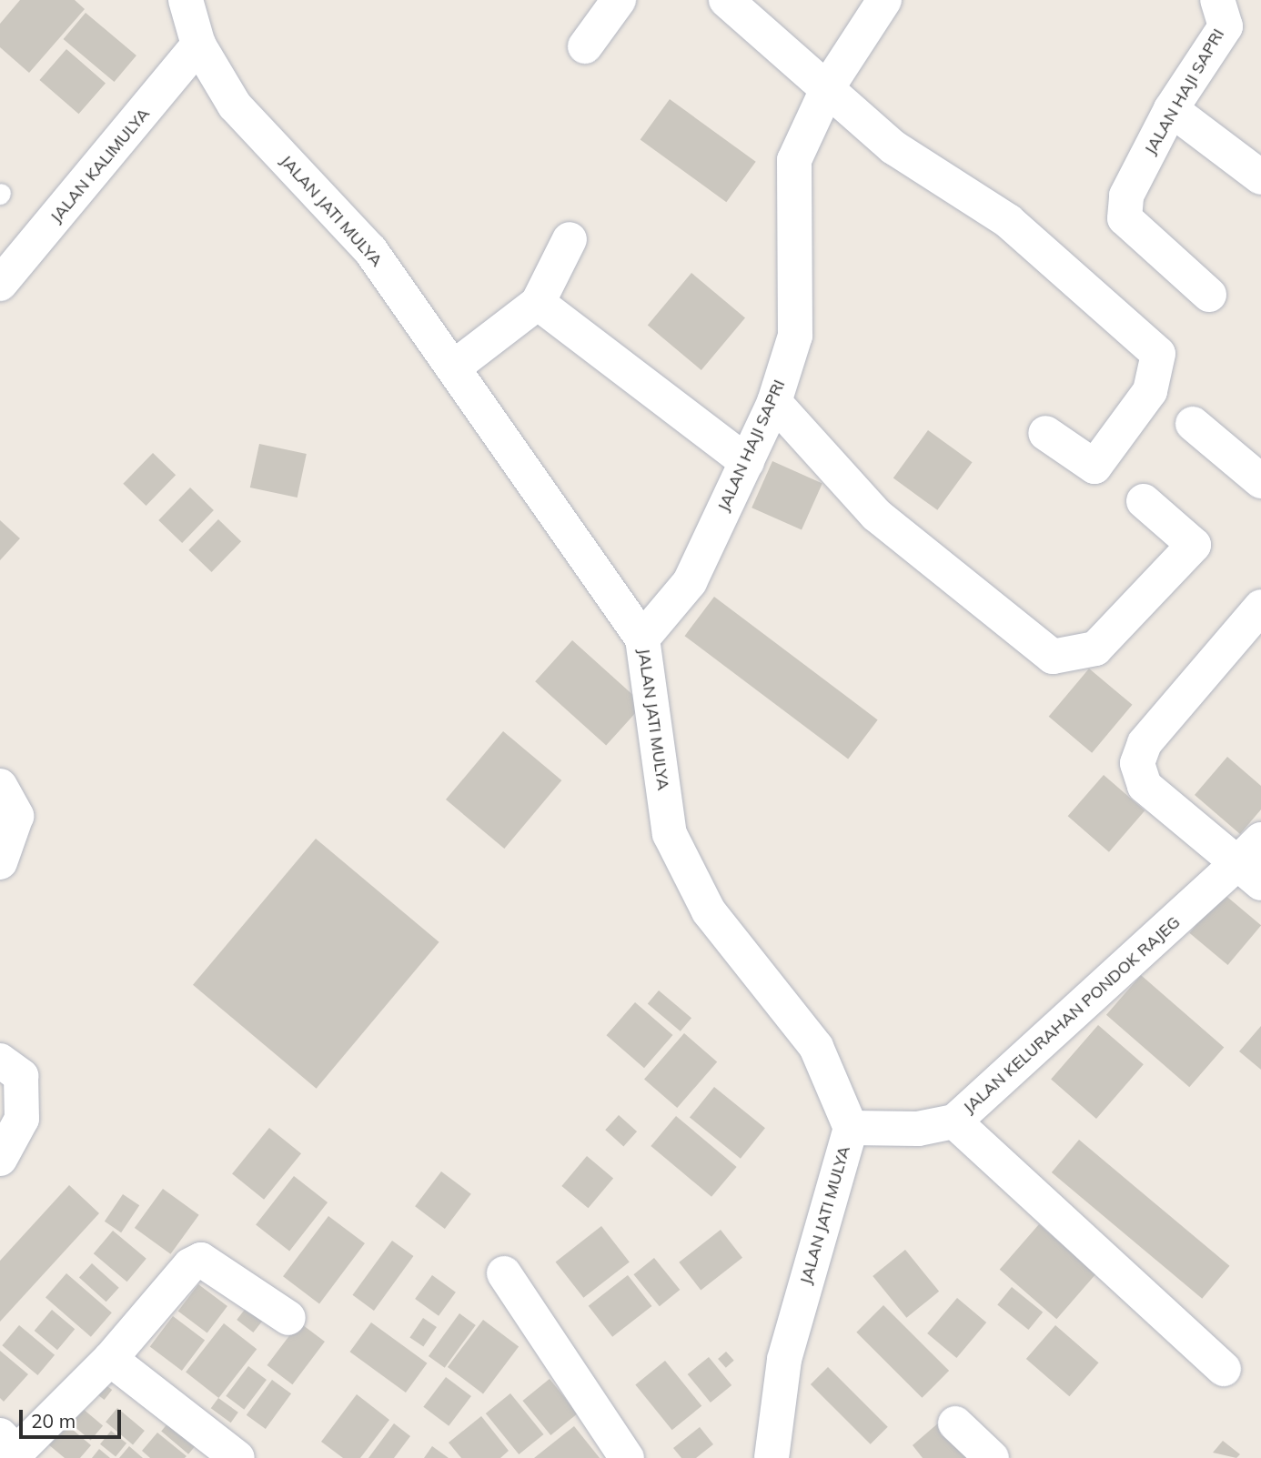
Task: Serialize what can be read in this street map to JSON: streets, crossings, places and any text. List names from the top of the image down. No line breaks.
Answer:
{"streets":{"street":["JALAN HAJI SAPRI","JALAN KALIMULYA","JALAN JATI MULYA","JALAN KELURAHAN PONDOK RAJEG"]},"crossings":[["JALAN HAJI SAPRI","JALAN JATI MULYA"],["JALAN KALIMULYA","JALAN JATI MULYA"],["JALAN JATI MULYA","JALAN KELURAHAN PONDOK RAJEG"]],"scale_bar":"20 m"}
